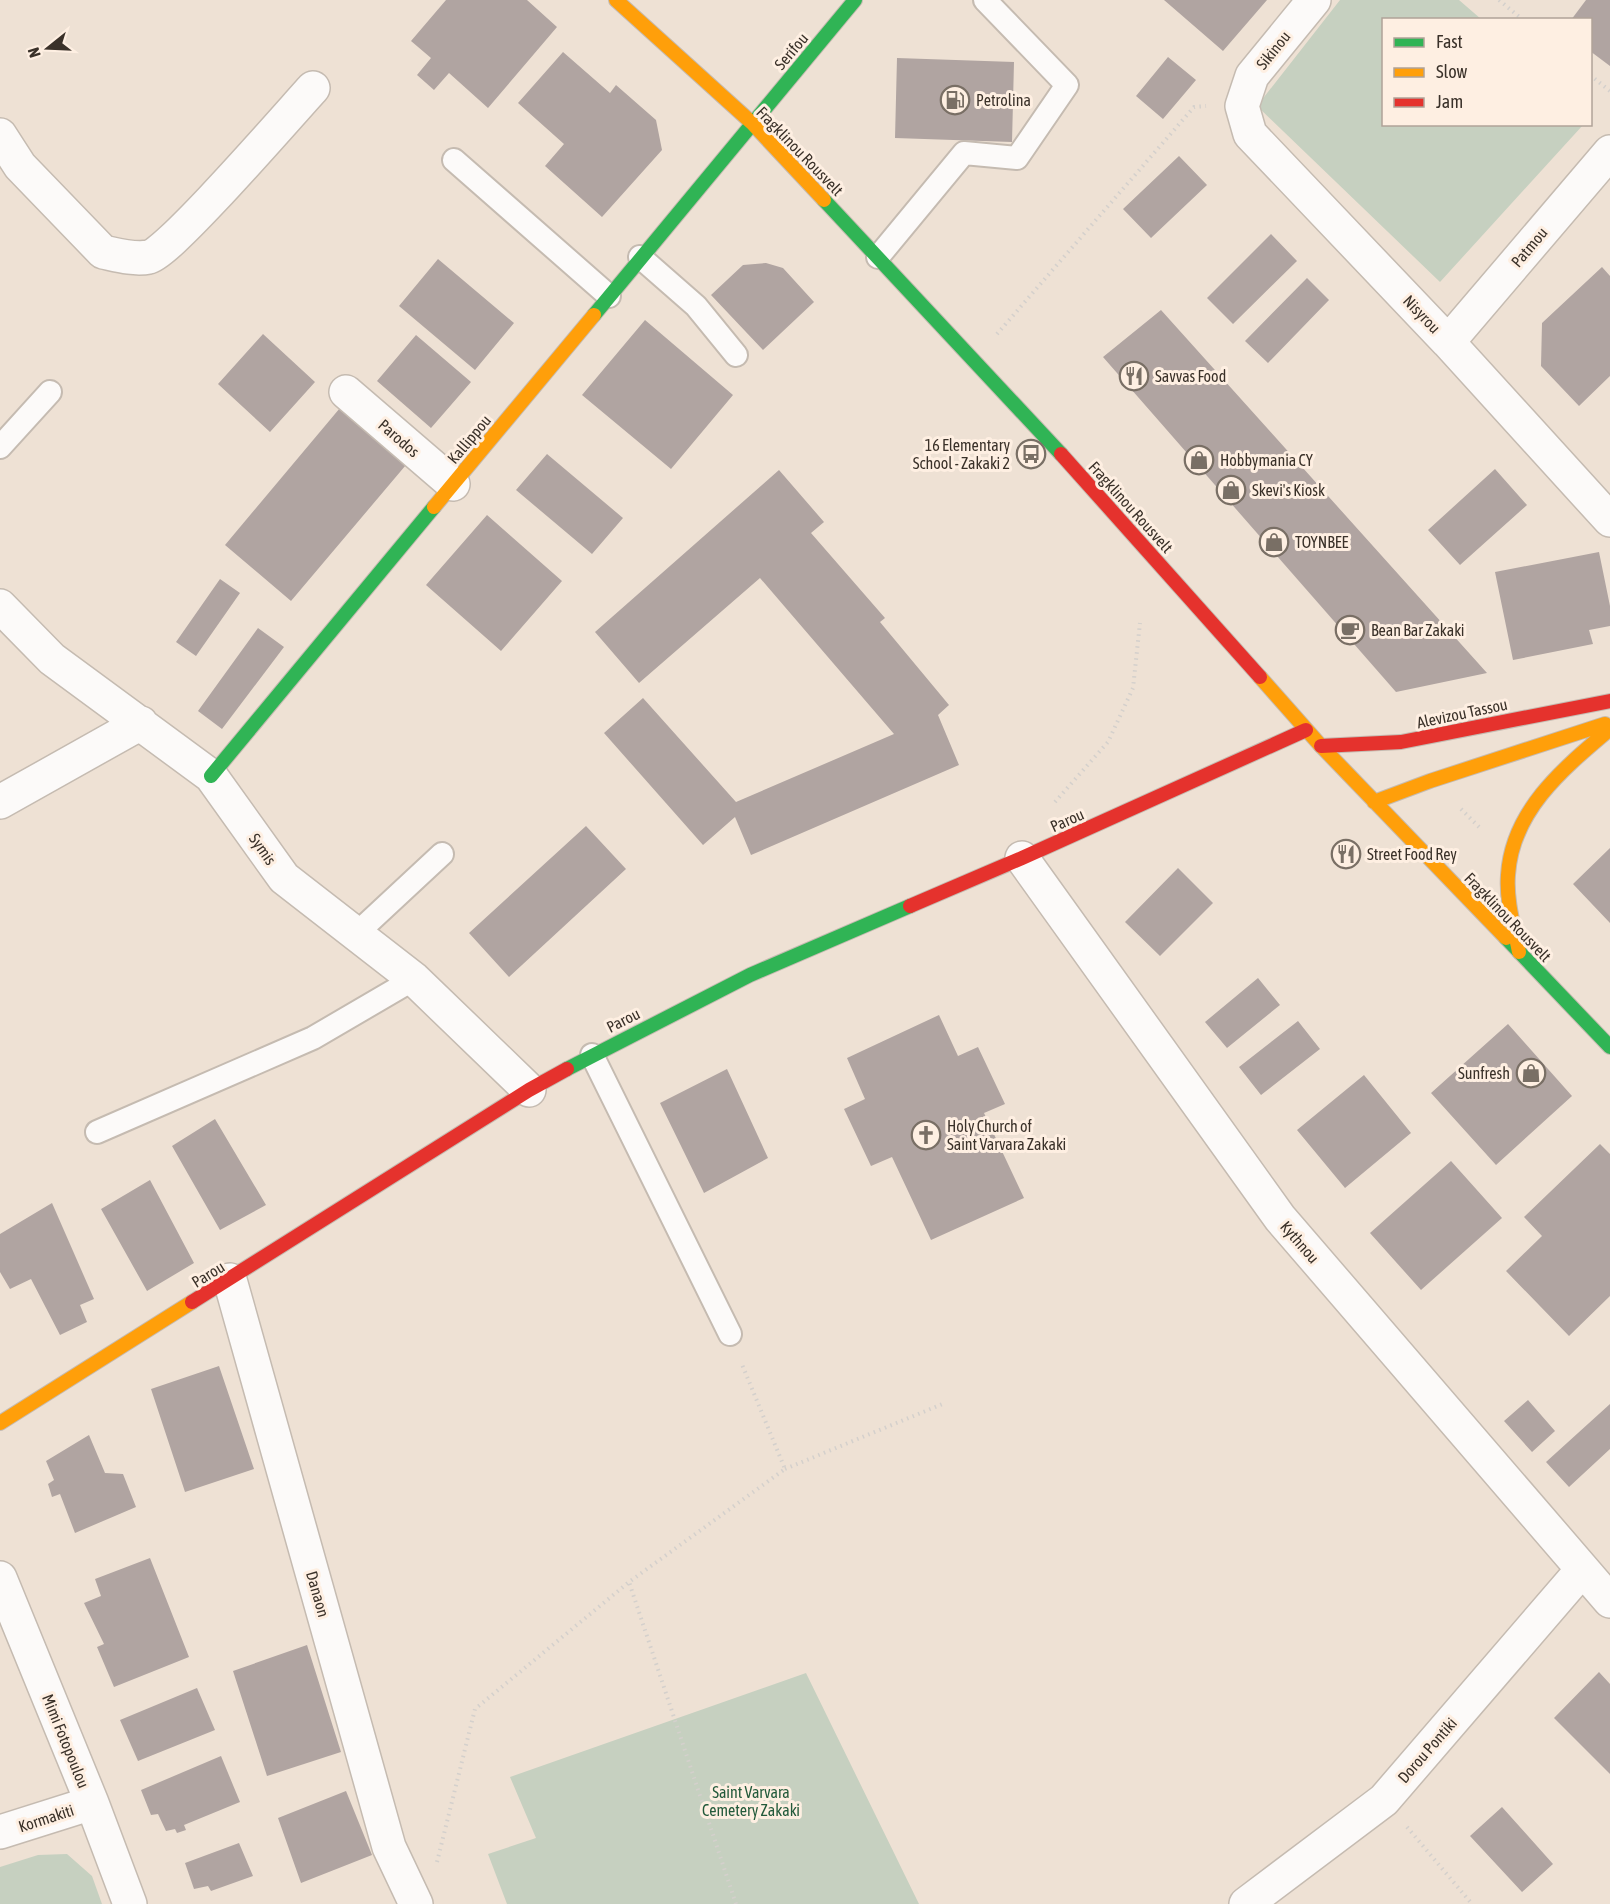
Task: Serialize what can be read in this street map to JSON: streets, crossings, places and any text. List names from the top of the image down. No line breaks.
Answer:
{"streets":{"street":["Sikinou","Serifou","Fragklinou Rousvelt","Patmou","Nisyrou","Parodos","Kallippou","Alevizou Tassou","Parou","Symis","Kythnou","Danaon","Mimi Fotopoulou","Dorou Pontiki","Kormakiti"]},"crossings":[["Sikinou","Nisyrou"],["Serifou","Fragklinou Rousvelt"],["Serifou","Kallippou"],["Fragklinou Rousvelt","Kallippou"],["Fragklinou Rousvelt","Alevizou Tassou"],["Fragklinou Rousvelt","Parou"],["Patmou","Nisyrou"],["Parodos","Kallippou"],["Kallippou","Symis"],["Parou","Symis"],["Parou","Kythnou"],["Parou","Danaon"],["Kythnou","Dorou Pontiki"],["Mimi Fotopoulou","Kormakiti"]],"parks":["Saint Varvara Cemetery Zakaki"],"places":{"fuel station":["Petrolina"],"restaurant":["Savvas Food","Street Food Rey"],"bus stop":["16 Elementary School - Zakaki 2"],"shop":["Hobbymania CY","Skevi's Kiosk","TOYNBEE","Sunfresh"],"cafe":["Bean Bar Zakaki"],"church":["Holy Church of Saint Varvara Zakaki"]},"legend":["Fast","Slow","Jam"],"north":"left"}
